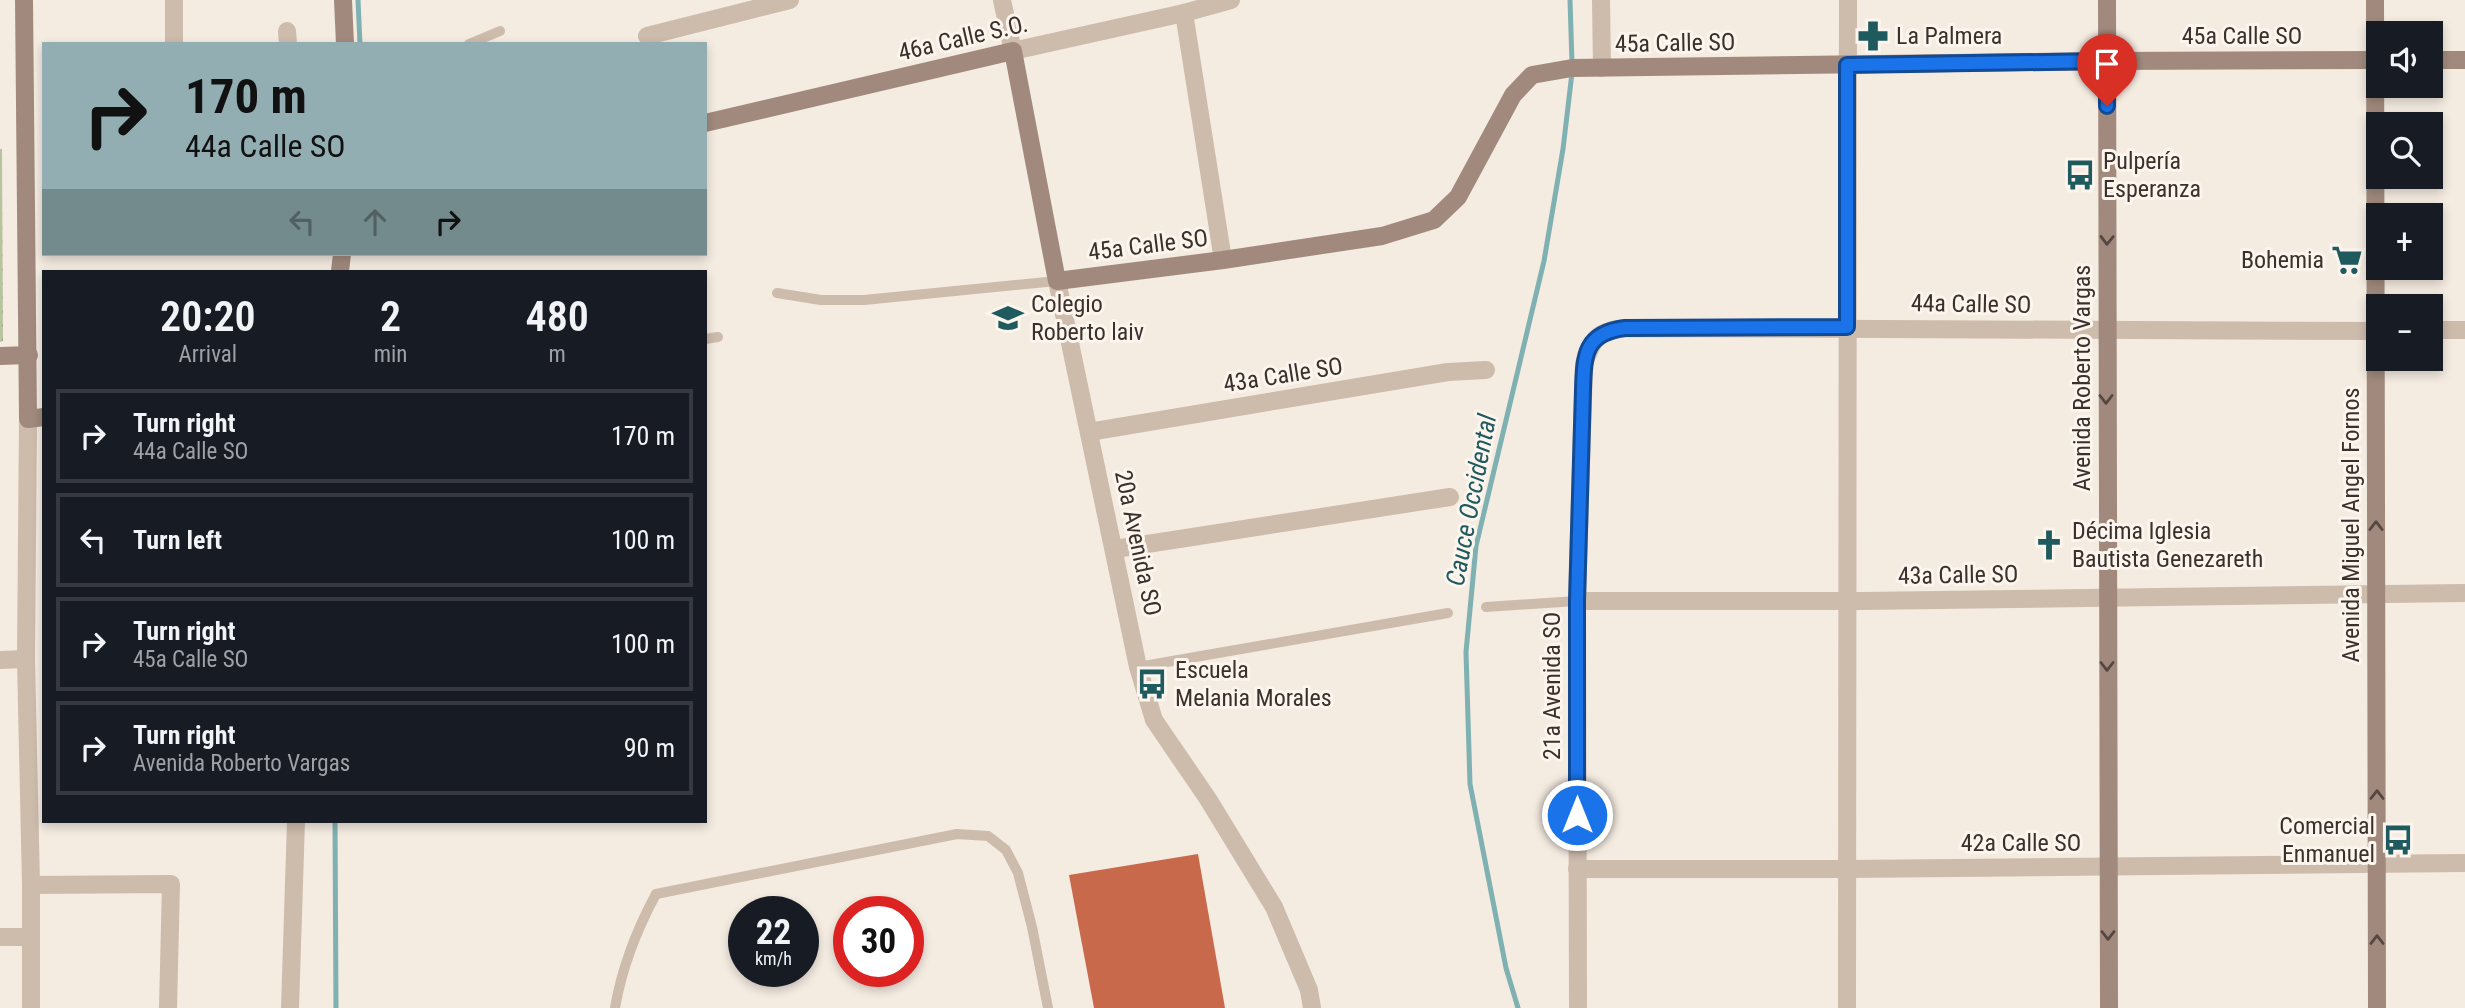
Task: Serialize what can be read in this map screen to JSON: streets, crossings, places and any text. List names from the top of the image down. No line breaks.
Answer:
{"streets":{"street":["45a Calle SO","46a Calle S.O.","44a Calle SO","43a Calle SO","Avenida Roberto Vargas","Avenida Miguel Angel Fornos","20a Avenida SO","21a Avenida SO","42a Calle SO"]},"crossings":[["45a Calle SO","Avenida Roberto Vargas"],["45a Calle SO","20a Avenida SO"],["46a Calle S.O.","20a Avenida SO"],["44a Calle SO","Avenida Roberto Vargas"],["44a Calle SO","21a Avenida SO"],["43a Calle SO","Avenida Roberto Vargas"],["43a Calle SO","Avenida Miguel Angel Fornos"],["43a Calle SO","20a Avenida SO"],["43a Calle SO","21a Avenida SO"],["Avenida Roberto Vargas","42a Calle SO"],["Avenida Miguel Angel Fornos","42a Calle SO"],["21a Avenida SO","42a Calle SO"]],"one_way":["Avenida Roberto Vargas","Avenida Miguel Angel Fornos"],"water":["Cauce Occidental"],"places":{"pharmacy":["La Palmera"],"bus stop":["Pulpería Esperanza","Escuela Melania Morales","Comercial Enmanuel"],"supermarket":["Bohemia"],"school or university":["Colegio Roberto laiv"],"church":["Décima Iglesia Bautista Genezareth"]},"page":{"map_buttons":["+","−"],"turn":["170 m","44a Calle SO"],"eta":["20:20","Arrival","2","min","480","m"],"list":[{"name":"Turn right","note":"44a Calle SO","value":"170 m"},{"name":"Turn left","value":"100 m"},{"name":"Turn right","note":"45a Calle SO","value":"100 m"},{"name":"Turn right","note":"Avenida Roberto Vargas","value":"90 m"}],"speed":"22 km/h","limit":"30"}}
